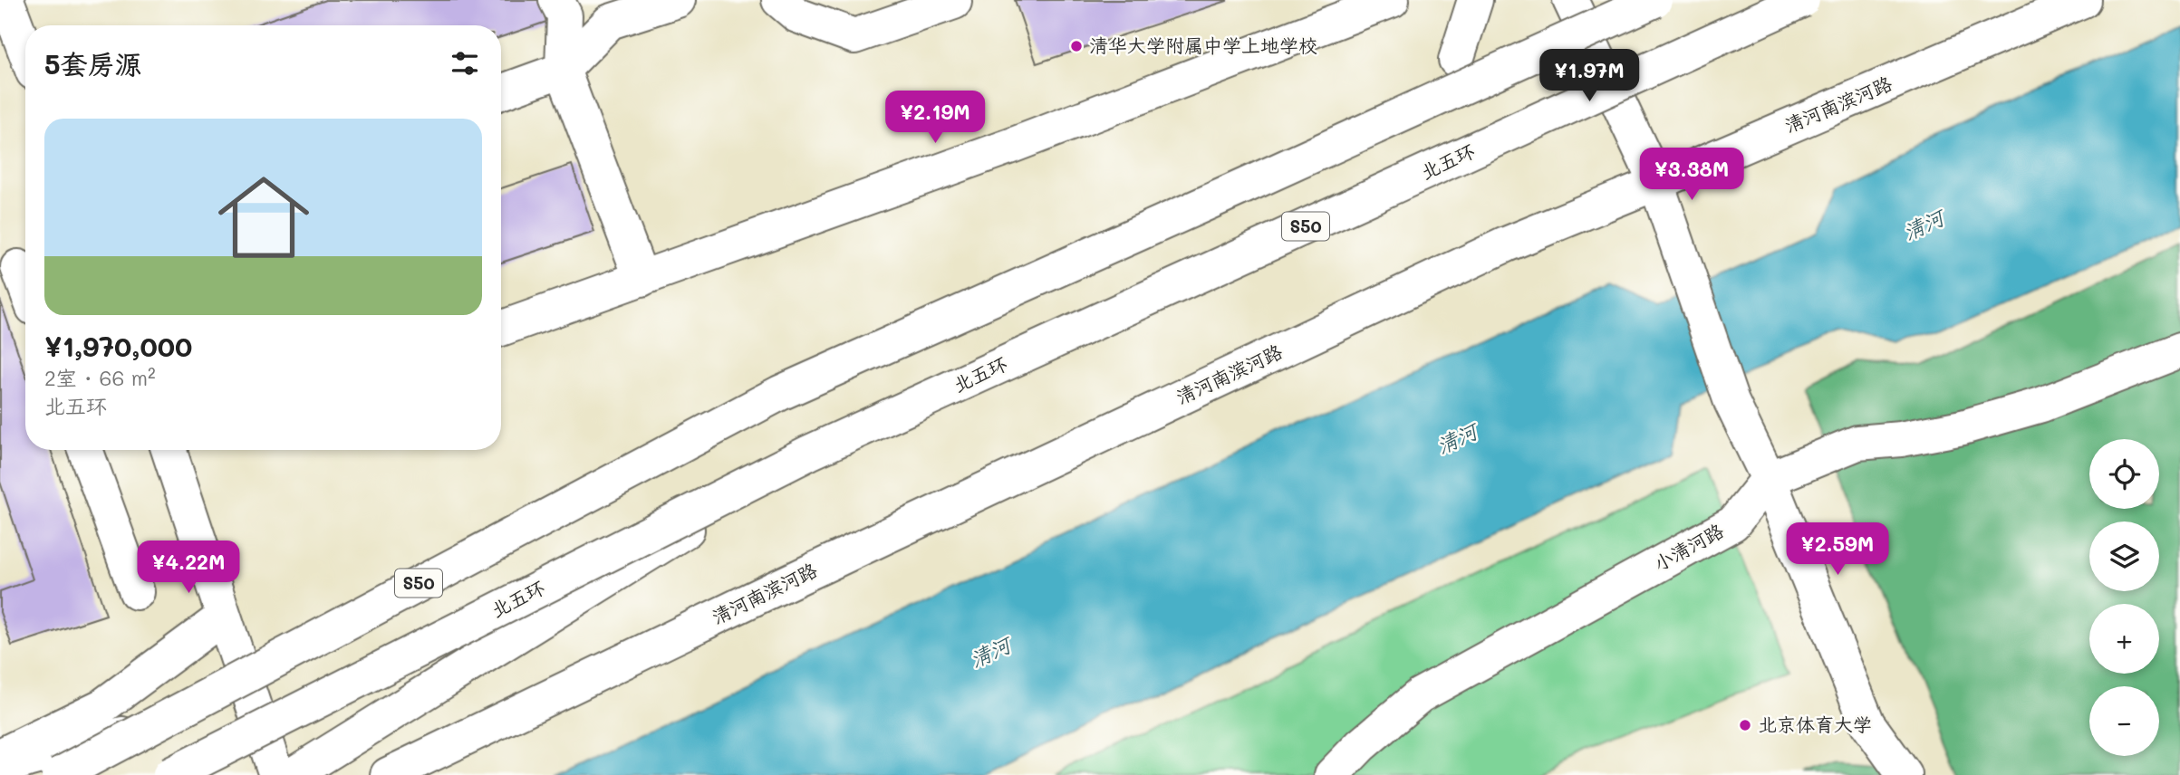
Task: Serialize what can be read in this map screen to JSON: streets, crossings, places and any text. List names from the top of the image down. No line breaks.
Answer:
{"streets":{"main road":["清河南滨河路","北五环","S50","小清河路"]},"water":["清河"],"places":["清华大学附属中学上地学校","北京体育大学"],"page":{"heading":"5套房源","price":["¥1.97M","¥2.19M","¥3.38M","¥2.59M","¥4.22M"],"list":[{"name":"¥1,970,000","note":"2室 · 66 m² · 北五环"}],"map_buttons":["+","−"]}}
